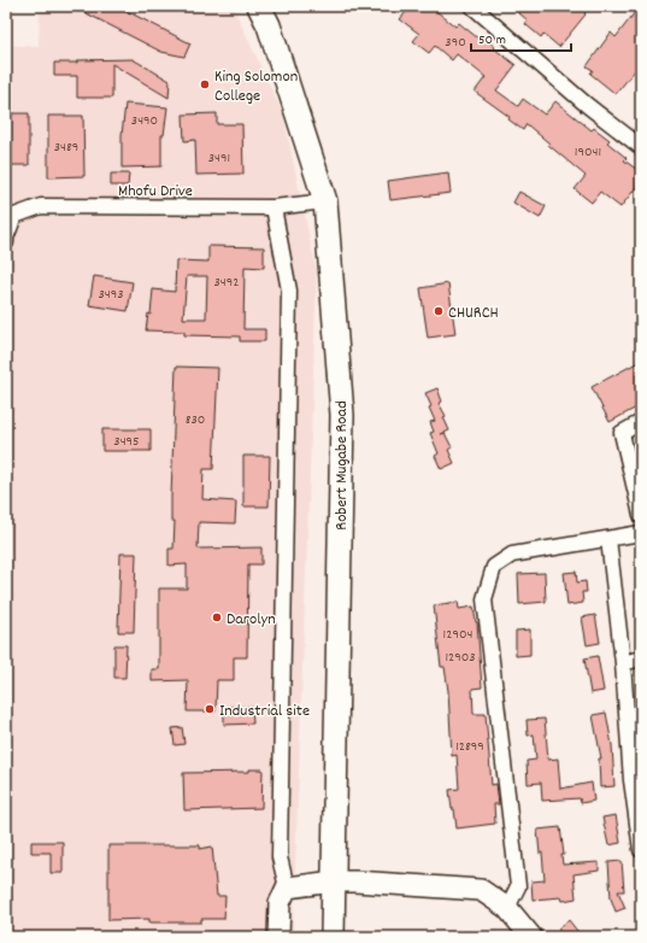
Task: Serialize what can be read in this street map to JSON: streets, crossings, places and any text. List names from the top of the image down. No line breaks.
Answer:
{"streets":{"main road":["Robert Mugabe Road"],"street":["Mhofu Drive"]},"crossings":[["Mhofu Drive","Robert Mugabe Road"]],"places":["King Solomon College","CHURCH","Darolyn","Industrial site"],"house_numbers":["390","3490","3489","19041","3491","3492","3493","830","3495","12904","12903","12899"],"scale_bar":"50 m"}
